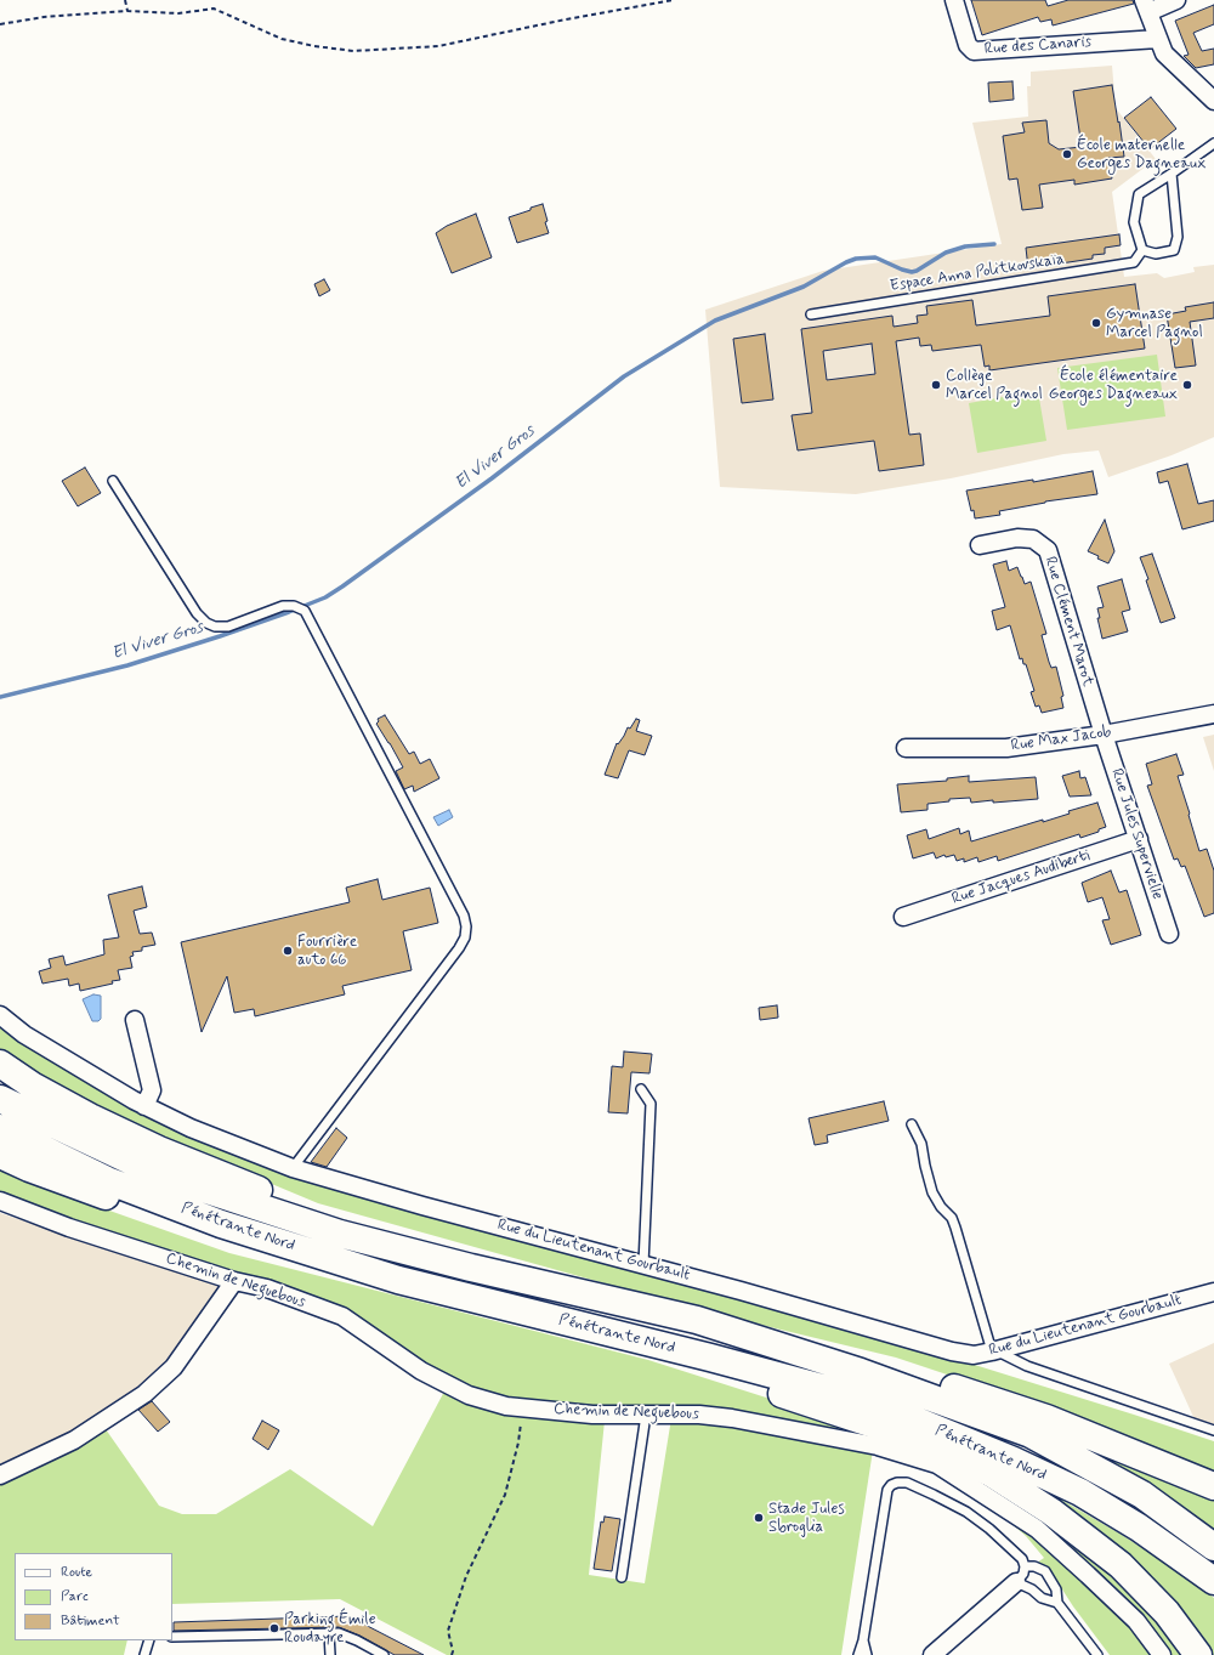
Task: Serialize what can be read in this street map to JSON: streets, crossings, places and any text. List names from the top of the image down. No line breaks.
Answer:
{"streets":{"highway":["Pénétrante Nord"],"street":["Rue des Canaris","Rue Clément Marot","Rue Max Jacob","Rue Jules Supervielle","Rue Jacques Audiberti","Rue du Lieutenant Gourbault","Chemin de Neguebous"],"lane":["Espace Anna Politkovskaïa"]},"crossings":[["Rue Clément Marot","Rue Max Jacob"],["Rue Clément Marot","Rue Jules Supervielle"],["Rue Max Jacob","Rue Jules Supervielle"],["Rue Jules Supervielle","Rue Jacques Audiberti"]],"water":["El Viver Gros"],"places":["École maternelle Georges Dagneaux","Gymnase Marcel Pagnol","Collège Marcel Pagnol","École élémentaire Georges Dagneaux","Fourrière auto 66","Stade Jules Sbroglia","Parking Émile Roudayre"],"legend":["Route","Parc","Bâtiment"]}
